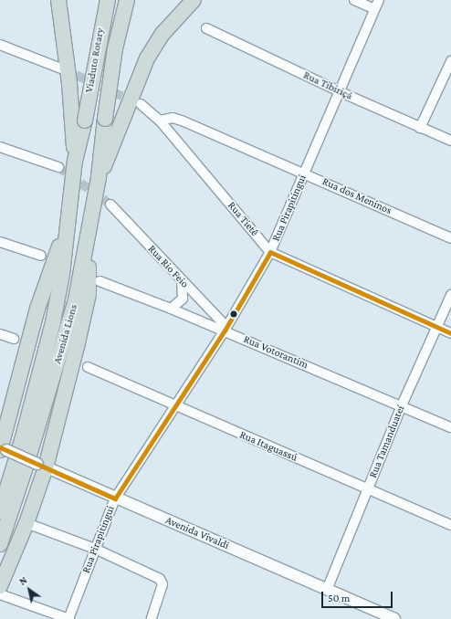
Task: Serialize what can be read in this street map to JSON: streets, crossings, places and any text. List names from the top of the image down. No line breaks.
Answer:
{"streets":{"highway":["Viaduto Rotary","Avenida Lions"],"street":["Rua Tibiriçá","Rua dos Meninos","Rua Pirapitingui","Rua Tietê","Rua Rio Feio","Rua Votorantim","Rua Tamanduateí","Rua Itaguassú","Avenida Vivaldi"]},"crossings":[["Viaduto Rotary","Avenida Lions"],["Rua Tibiriçá","Rua Pirapitingui"],["Rua dos Meninos","Rua Pirapitingui"],["Rua dos Meninos","Rua Tietê"],["Rua Pirapitingui","Rua Tietê"],["Rua Pirapitingui","Rua Rio Feio"],["Rua Pirapitingui","Rua Votorantim"],["Rua Pirapitingui","Rua Itaguassú"],["Rua Pirapitingui","Avenida Vivaldi"],["Rua Tietê","Rua Tamanduateí"],["Rua Rio Feio","Rua Votorantim"],["Rua Votorantim","Rua Tamanduateí"],["Rua Tamanduateí","Rua Itaguassú"],["Rua Tamanduateí","Avenida Vivaldi"]],"scale_bar":"50 m","north":"top left"}
